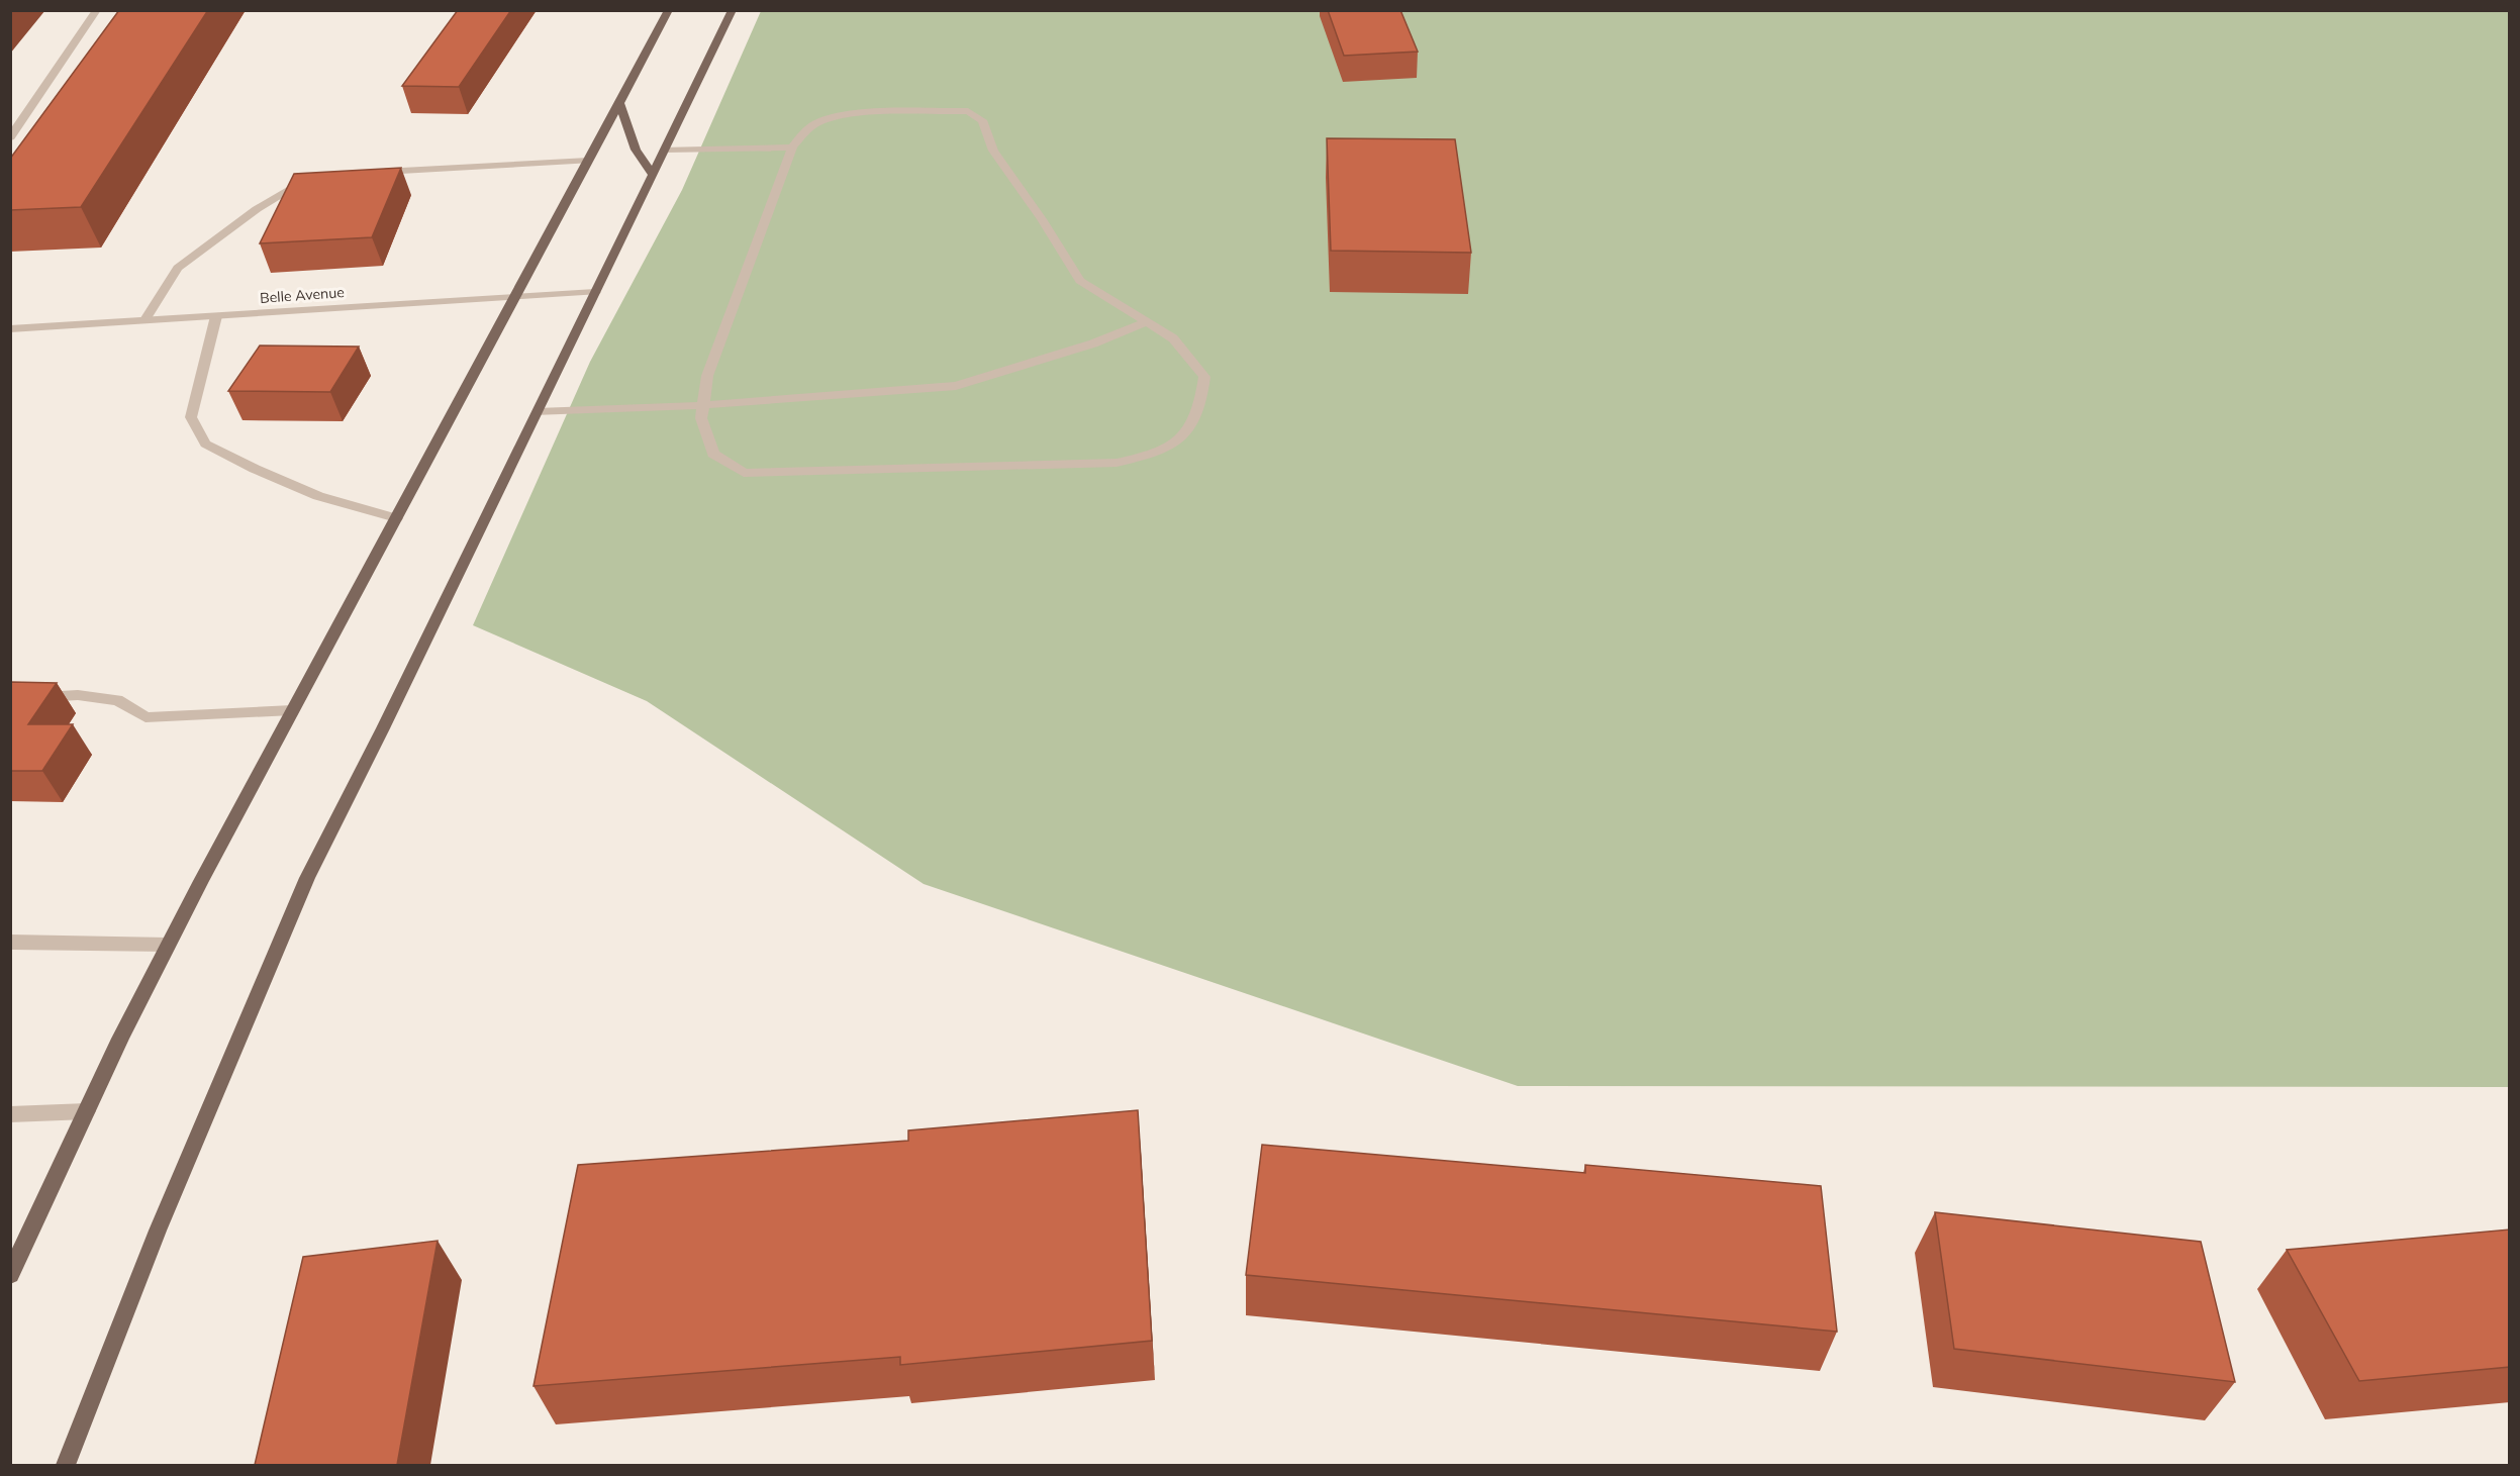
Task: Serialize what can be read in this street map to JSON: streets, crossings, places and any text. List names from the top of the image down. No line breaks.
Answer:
{"streets":{"street":["Belle Avenue"]}}
